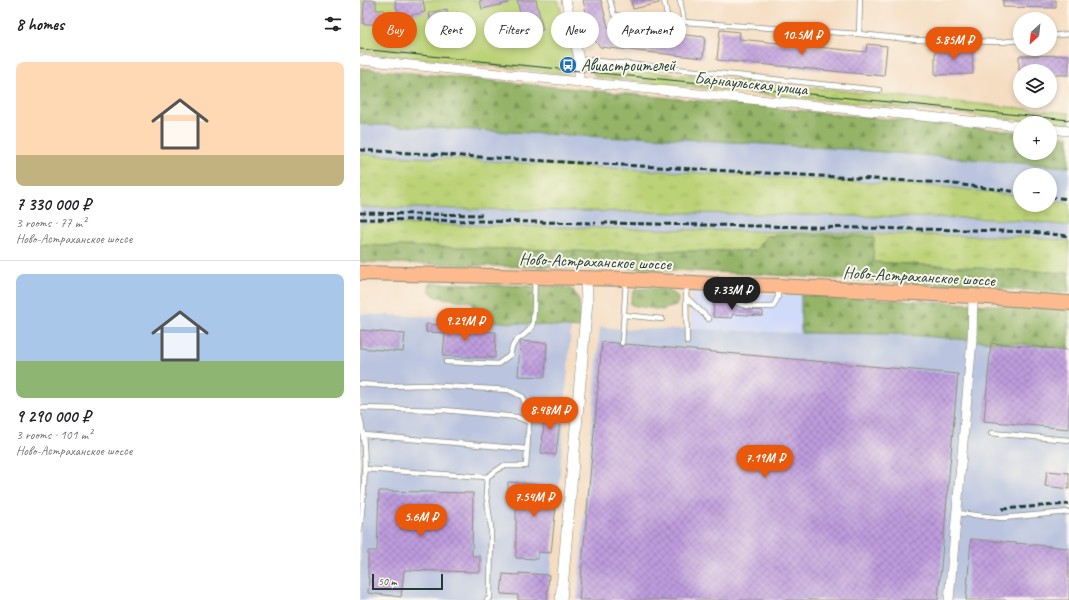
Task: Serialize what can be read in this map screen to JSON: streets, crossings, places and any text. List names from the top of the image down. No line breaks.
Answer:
{"streets":{"main road":["Ново-Астраханское шоссе"],"street":["Барнаульская улица"]},"places":{"bus stop":["Авиастроителей"]},"scale_bar":"50 m","north":"bottom left","page":{"heading":"8 homes","map_buttons":["+","−"],"chip":["Buy","Rent","Filters","New","Apartment"],"price":["10.5M ₽","5.85M ₽","7.33M ₽","9.29M ₽","8.48M ₽","7.19M ₽","7.54M ₽","5.6M ₽"],"list":[{"name":"7 330 000 ₽","note":"3 rooms · 77 m² · Ново-Астраханское шоссе"},{"name":"9 290 000 ₽","note":"3 rooms · 101 m² · Ново-Астраханское шоссе"}],"scale":"50 m"}}
